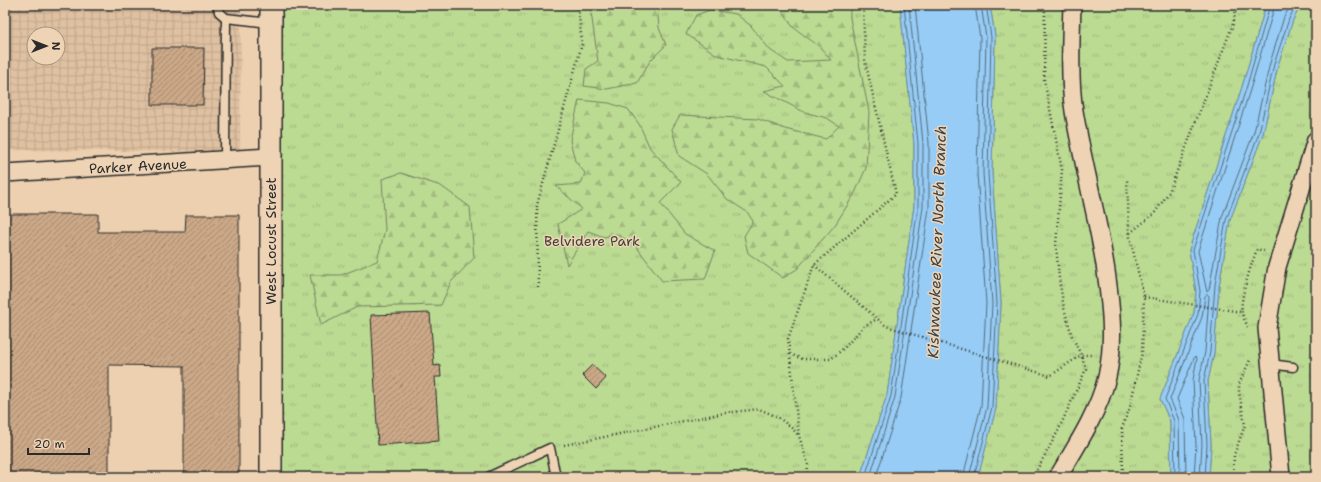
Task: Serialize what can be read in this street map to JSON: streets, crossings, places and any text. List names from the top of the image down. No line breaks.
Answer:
{"streets":{"street":["Parker Avenue","West Locust Street"]},"crossings":[["Parker Avenue","West Locust Street"]],"water":["Kishwaukee River North Branch"],"parks":["Belvidere Park"],"scale_bar":"20 m","north":"right"}
